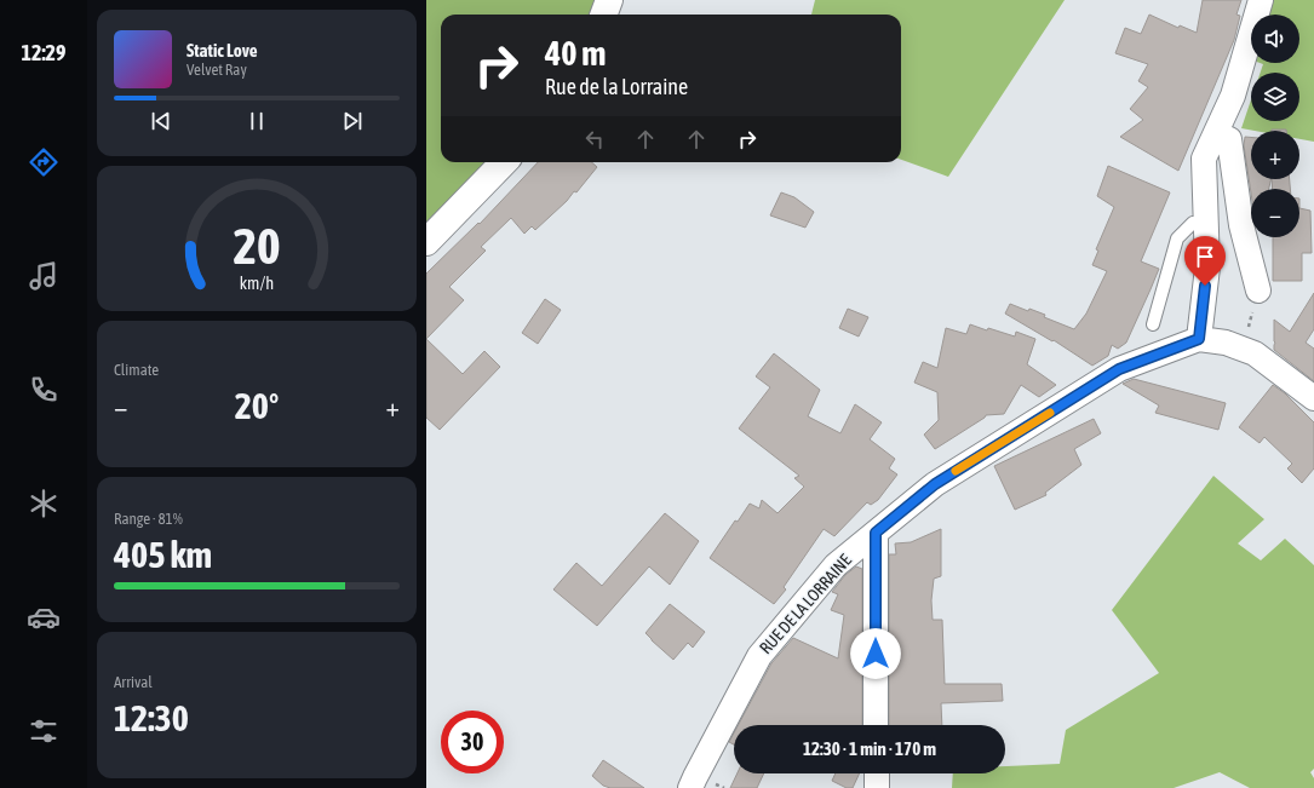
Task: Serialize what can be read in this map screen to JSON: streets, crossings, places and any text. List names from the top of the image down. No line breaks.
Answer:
{"streets":{"street":["RUE DE LA LORRAINE"]},"page":{"tabs":"12:29","map_buttons":["+","−"],"turn":["40 m","Rue de la Lorraine"],"song":["Static Love","Velvet Ray"],"tile":["Climate",["Range · 81%","405 km"],["Arrival","12:30"]],"heat":["−","20°","+"],"limit":"30","trip":"12:30 · 1 min · 170 m","gauge":["20","km/h"]}}
